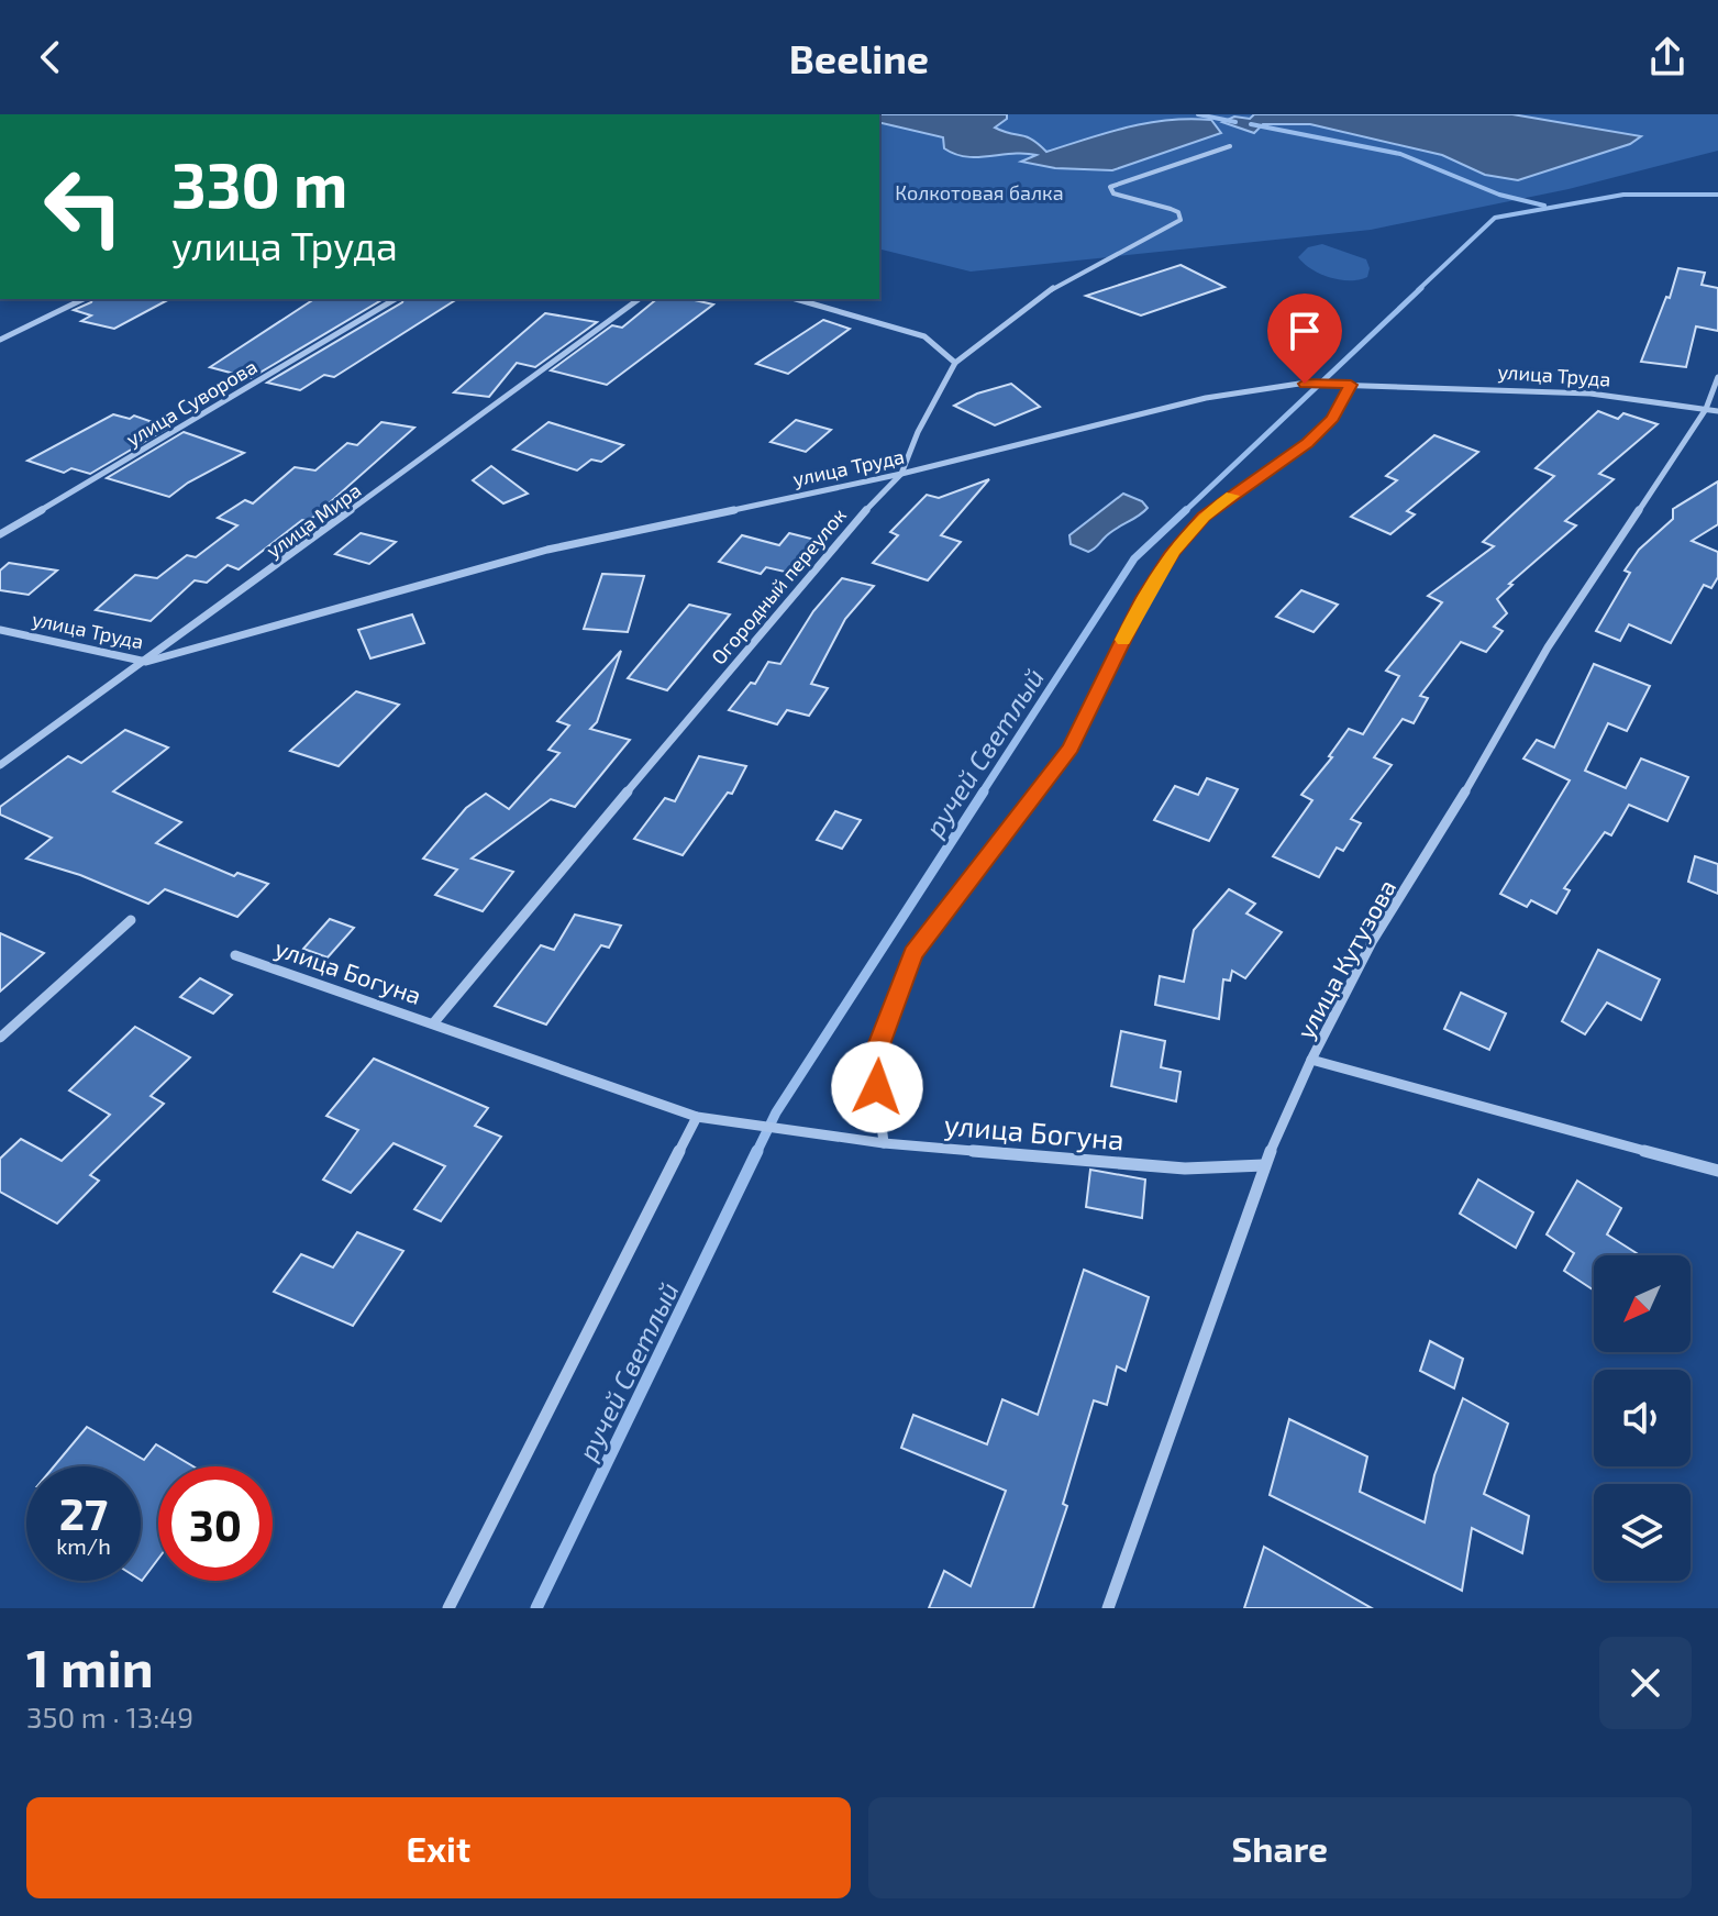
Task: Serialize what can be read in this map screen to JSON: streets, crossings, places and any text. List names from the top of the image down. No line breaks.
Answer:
{"streets":{"street":["улица Труда","улица Суворова","улица Мира","Огородный переулок","улица Кутузова","улица Богуна"]},"crossings":[["улица Труда","улица Мира"],["улица Труда","Огородный переулок"],["улица Труда","улица Кутузова"],["Огородный переулок","улица Богуна"],["улица Кутузова","улица Богуна"]],"water":["ручей Светлый"],"parks":["Колкотовая балка"],"north":"bottom left","page":{"header":"Beeline","turn":["330 m","улица Труда"],"speed":"27 km/h","limit":"30","heading":["1 min","350 m · 13:49"],"buttons":["Exit","Share"]}}
